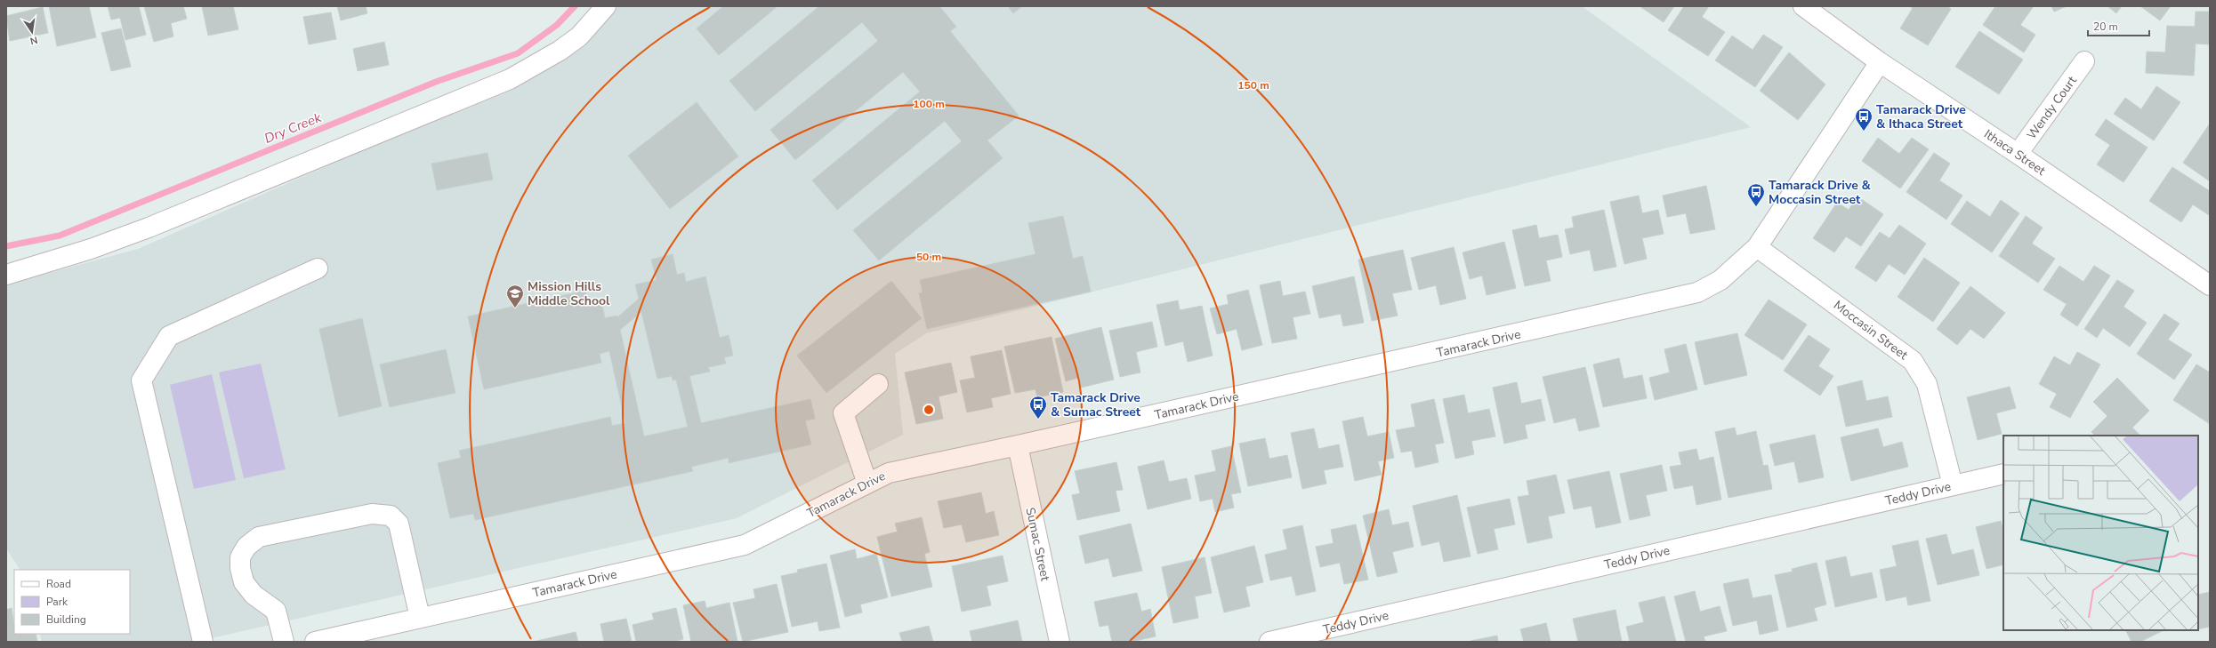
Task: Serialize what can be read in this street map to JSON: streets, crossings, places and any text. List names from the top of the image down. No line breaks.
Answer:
{"streets":{"street":["Wendy Court","Ithaca Street","Moccasin Street","Tamarack Drive","Teddy Drive","Sumac Street"]},"crossings":[["Wendy Court","Ithaca Street"],["Ithaca Street","Tamarack Drive"],["Moccasin Street","Tamarack Drive"],["Moccasin Street","Teddy Drive"],["Tamarack Drive","Sumac Street"]],"water":["Dry Creek"],"places":{"bus stop":["Tamarack Drive & Ithaca Street","Tamarack Drive & Moccasin Street","Tamarack Drive & Sumac Street"],"school or university":["Mission Hills Middle School"]},"legend":["Road","Park","Building"],"scale_bar":"20 m","north":"bottom","rings":["150 m","100 m","50 m"]}
